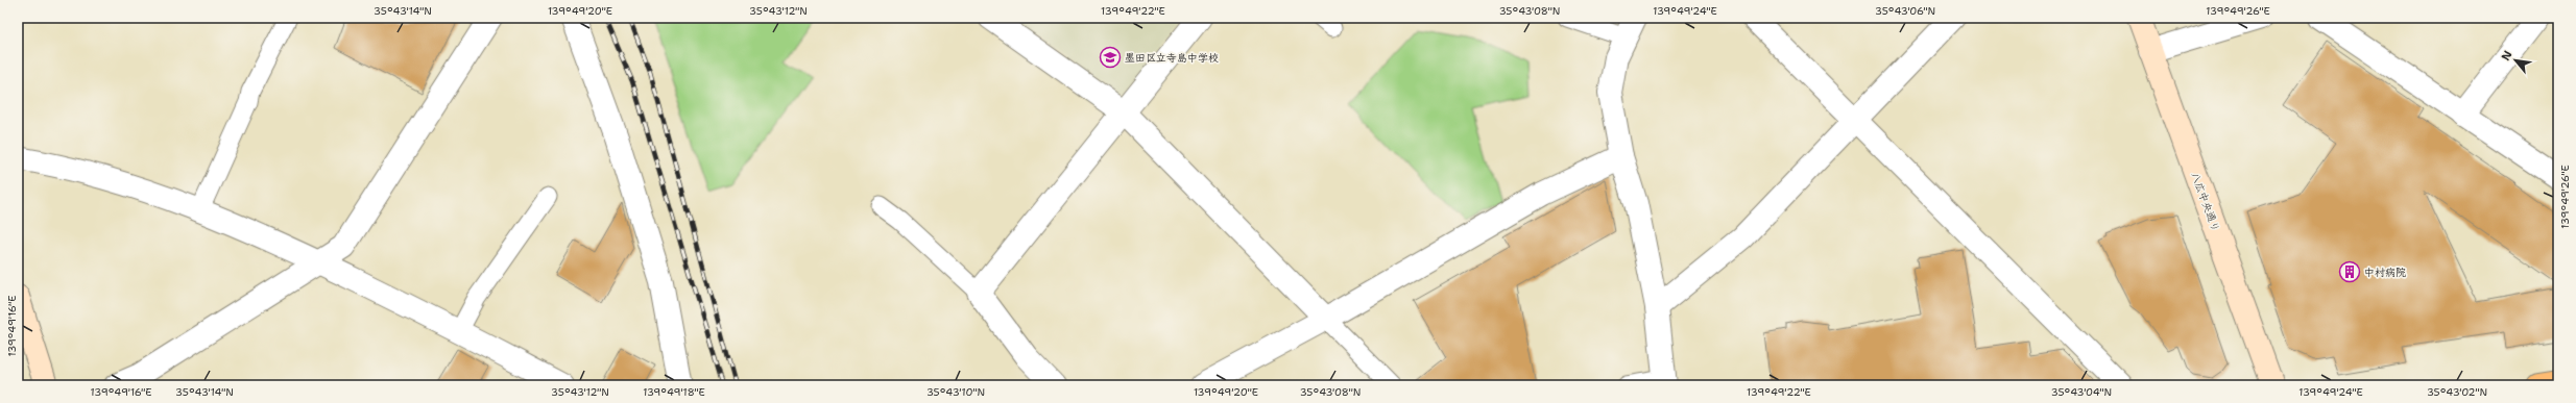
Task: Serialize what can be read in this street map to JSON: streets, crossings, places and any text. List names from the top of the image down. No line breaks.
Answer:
{"streets":{"street":["八広中央通り"]},"places":{"school or university":["墨田区立寺島中学校"],"building":["中村病院"]},"north":"top left","coordinates":["35°43'14\"N","139°49'20\"E","35°43'12\"N","139°49'22\"E","35°43'08\"N","139°49'24\"E","35°43'06\"N","139°49'26\"E","139°49'16\"E","139°49'18\"E","35°43'10\"N","35°43'04\"N","35°43'02\"N"]}
